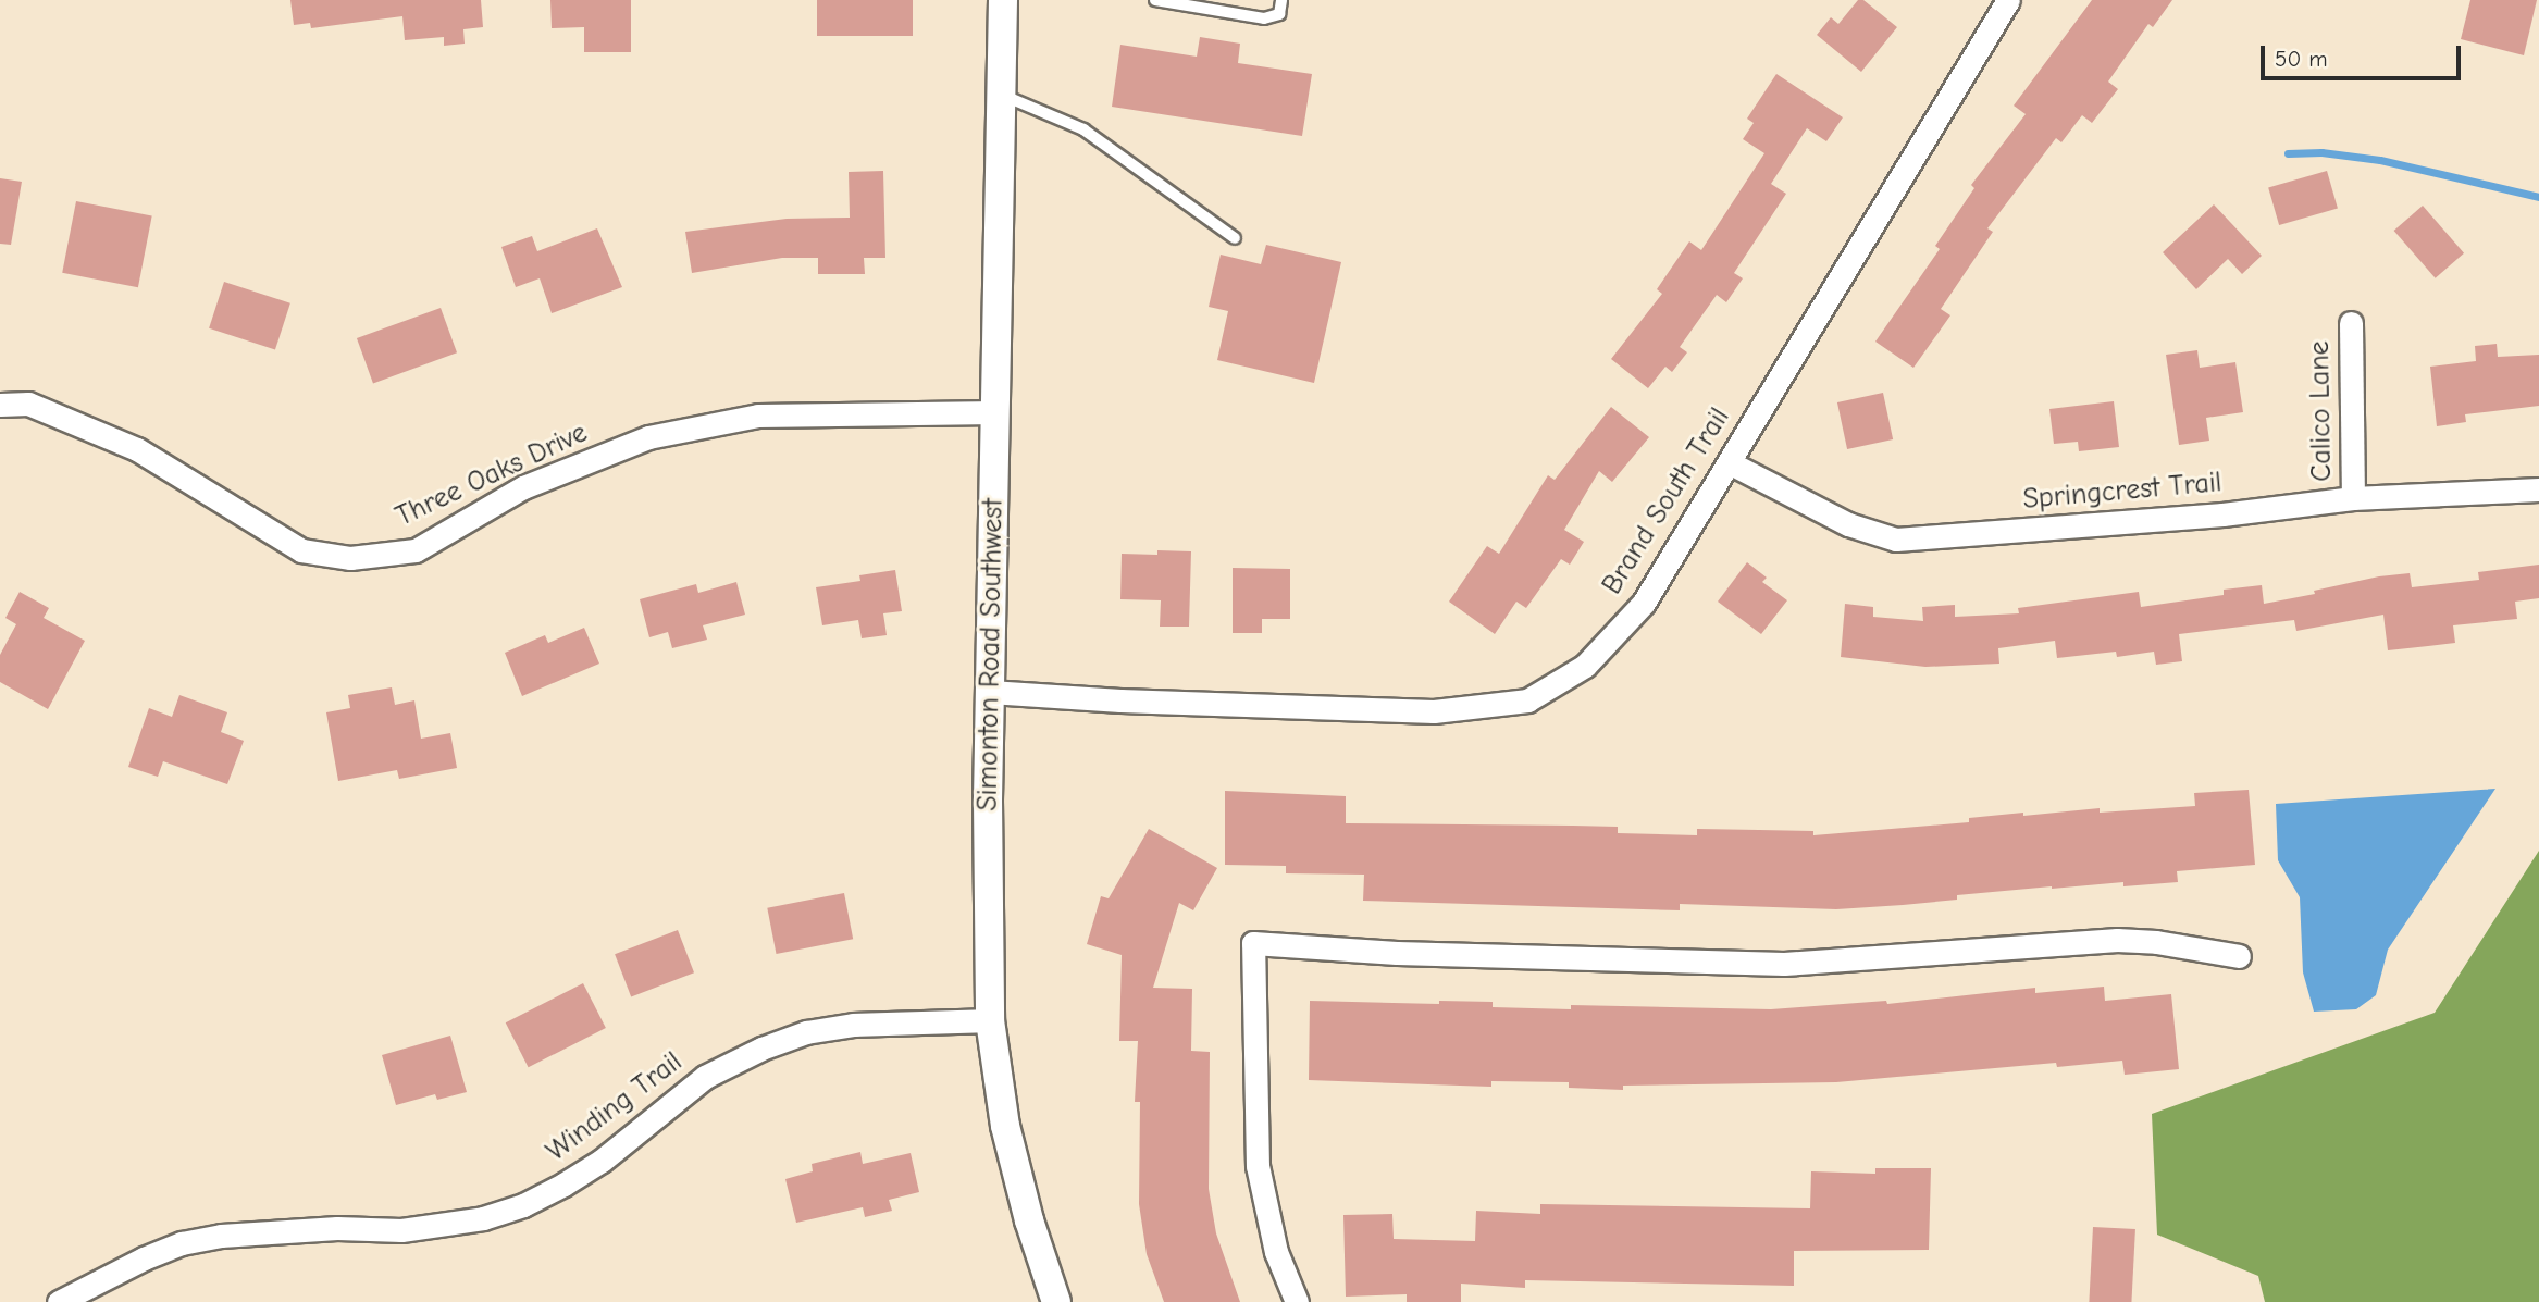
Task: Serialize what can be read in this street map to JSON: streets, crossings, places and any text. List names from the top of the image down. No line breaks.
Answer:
{"streets":{"street":["Calico Lane","Three Oaks Drive","Springcrest Trail","Brand South Trail","Simonton Road Southwest","Winding Trail"]},"crossings":[["Calico Lane","Springcrest Trail"],["Three Oaks Drive","Simonton Road Southwest"],["Springcrest Trail","Brand South Trail"],["Brand South Trail","Simonton Road Southwest"],["Simonton Road Southwest","Winding Trail"]],"scale_bar":"50 m"}
